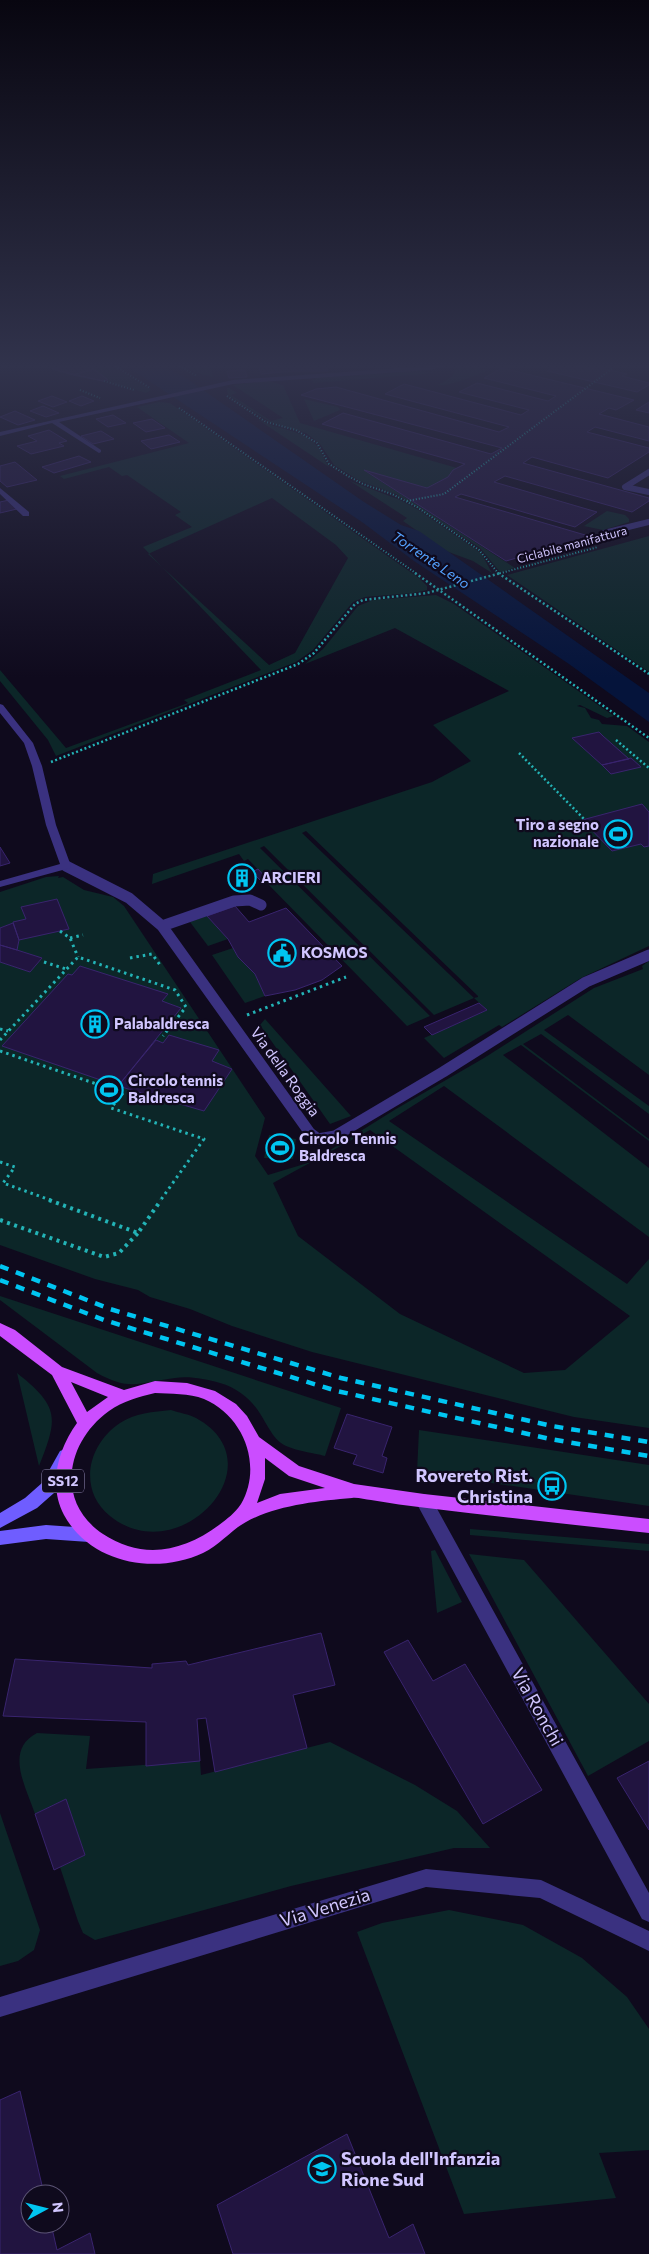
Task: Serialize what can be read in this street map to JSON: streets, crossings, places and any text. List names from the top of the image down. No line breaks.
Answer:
{"streets":{"main road":["SS12"],"street":["Via Ronchi","Via Venezia"],"lane":["Via della Roggia"],"path":["Ciclabile manifattura"]},"crossings":[["SS12","Via Ronchi"]],"water":["Torrente Leno"],"places":{"sports":["Tiro a segno nazionale","Circolo tennis Baldresca","Circolo Tennis Baldresca"],"building":["ARCIERI","Palabaldresca"],"public building":["KOSMOS"],"bus stop":["Rovereto Rist. Christina"],"school or university":["Scuola dell'Infanzia Rione Sud"]},"north":"right"}
